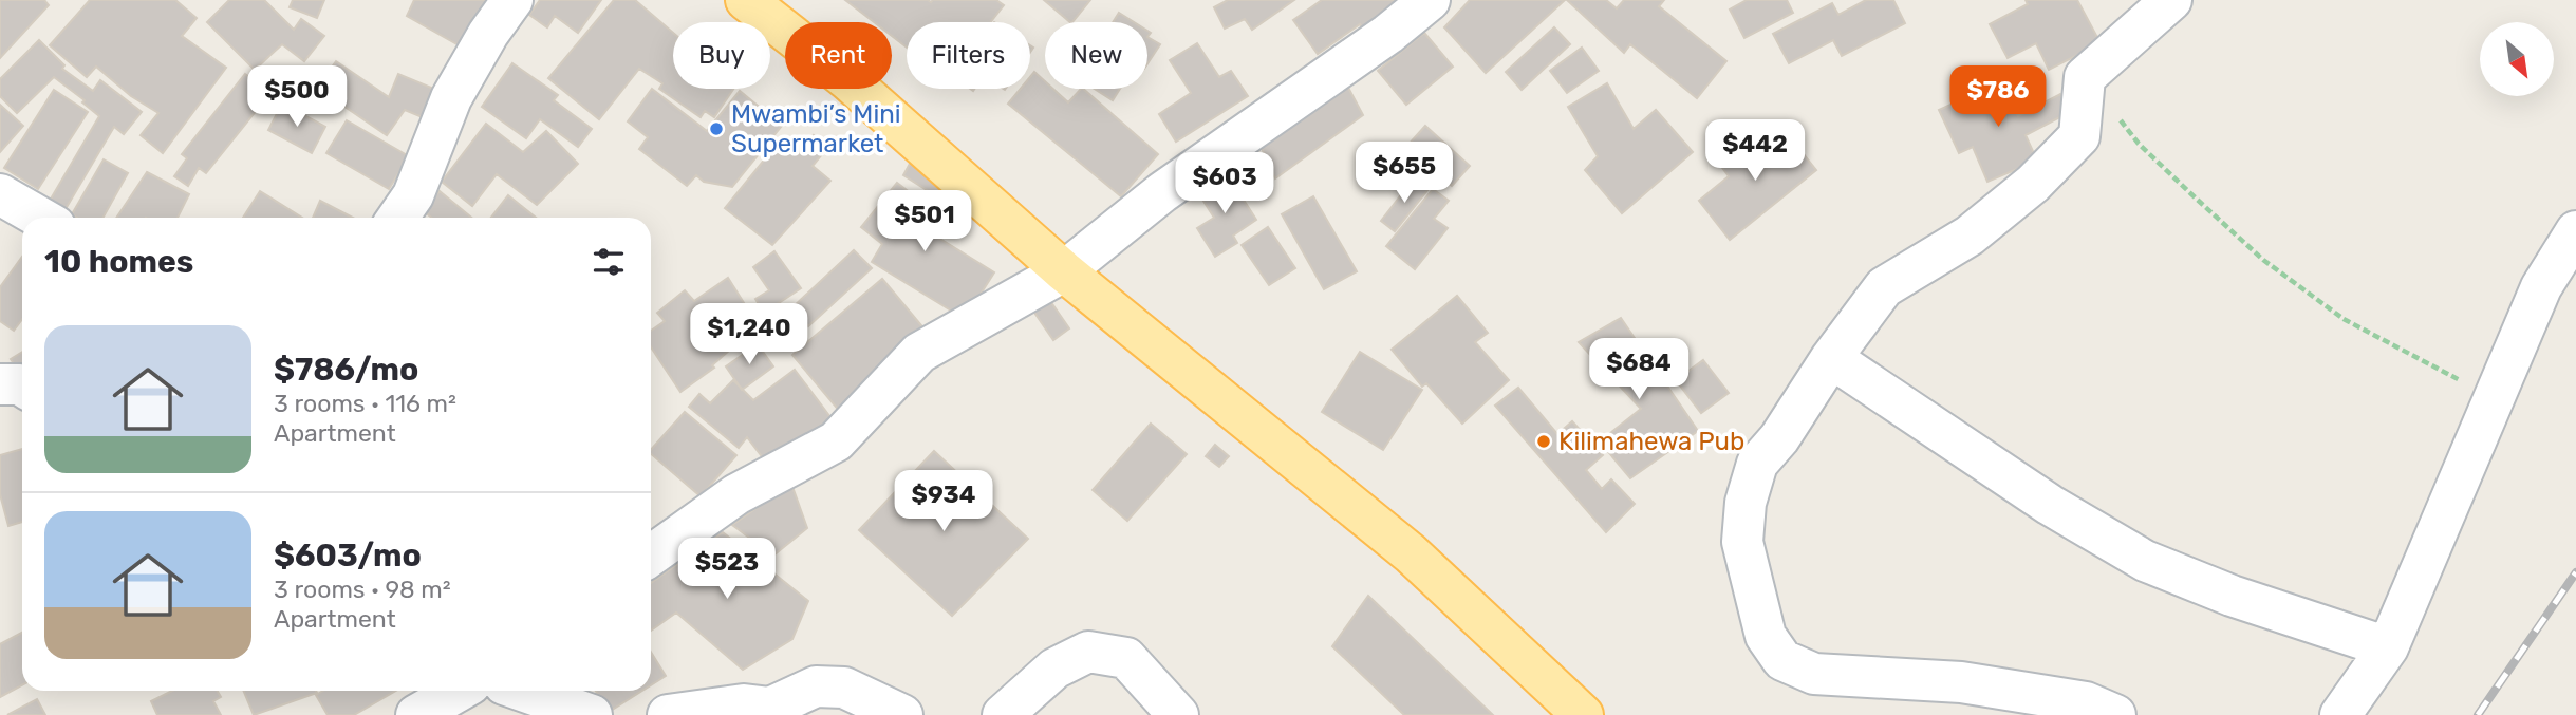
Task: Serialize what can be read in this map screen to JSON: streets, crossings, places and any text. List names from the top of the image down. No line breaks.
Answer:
{"places":["Mwambi’s Mini Supermarket","Kilimahewa Pub"],"north":"bottom right","page":{"chip":["Buy","Rent","Filters","New"],"price":["$500","$786","$442","$655","$603","$501","$1,240","$684","$934","$523"],"heading":"10 homes","list":[{"name":"$786/mo","note":"3 rooms · 116 m² · Apartment"},{"name":"$603/mo","note":"3 rooms · 98 m² · Apartment"}]}}
